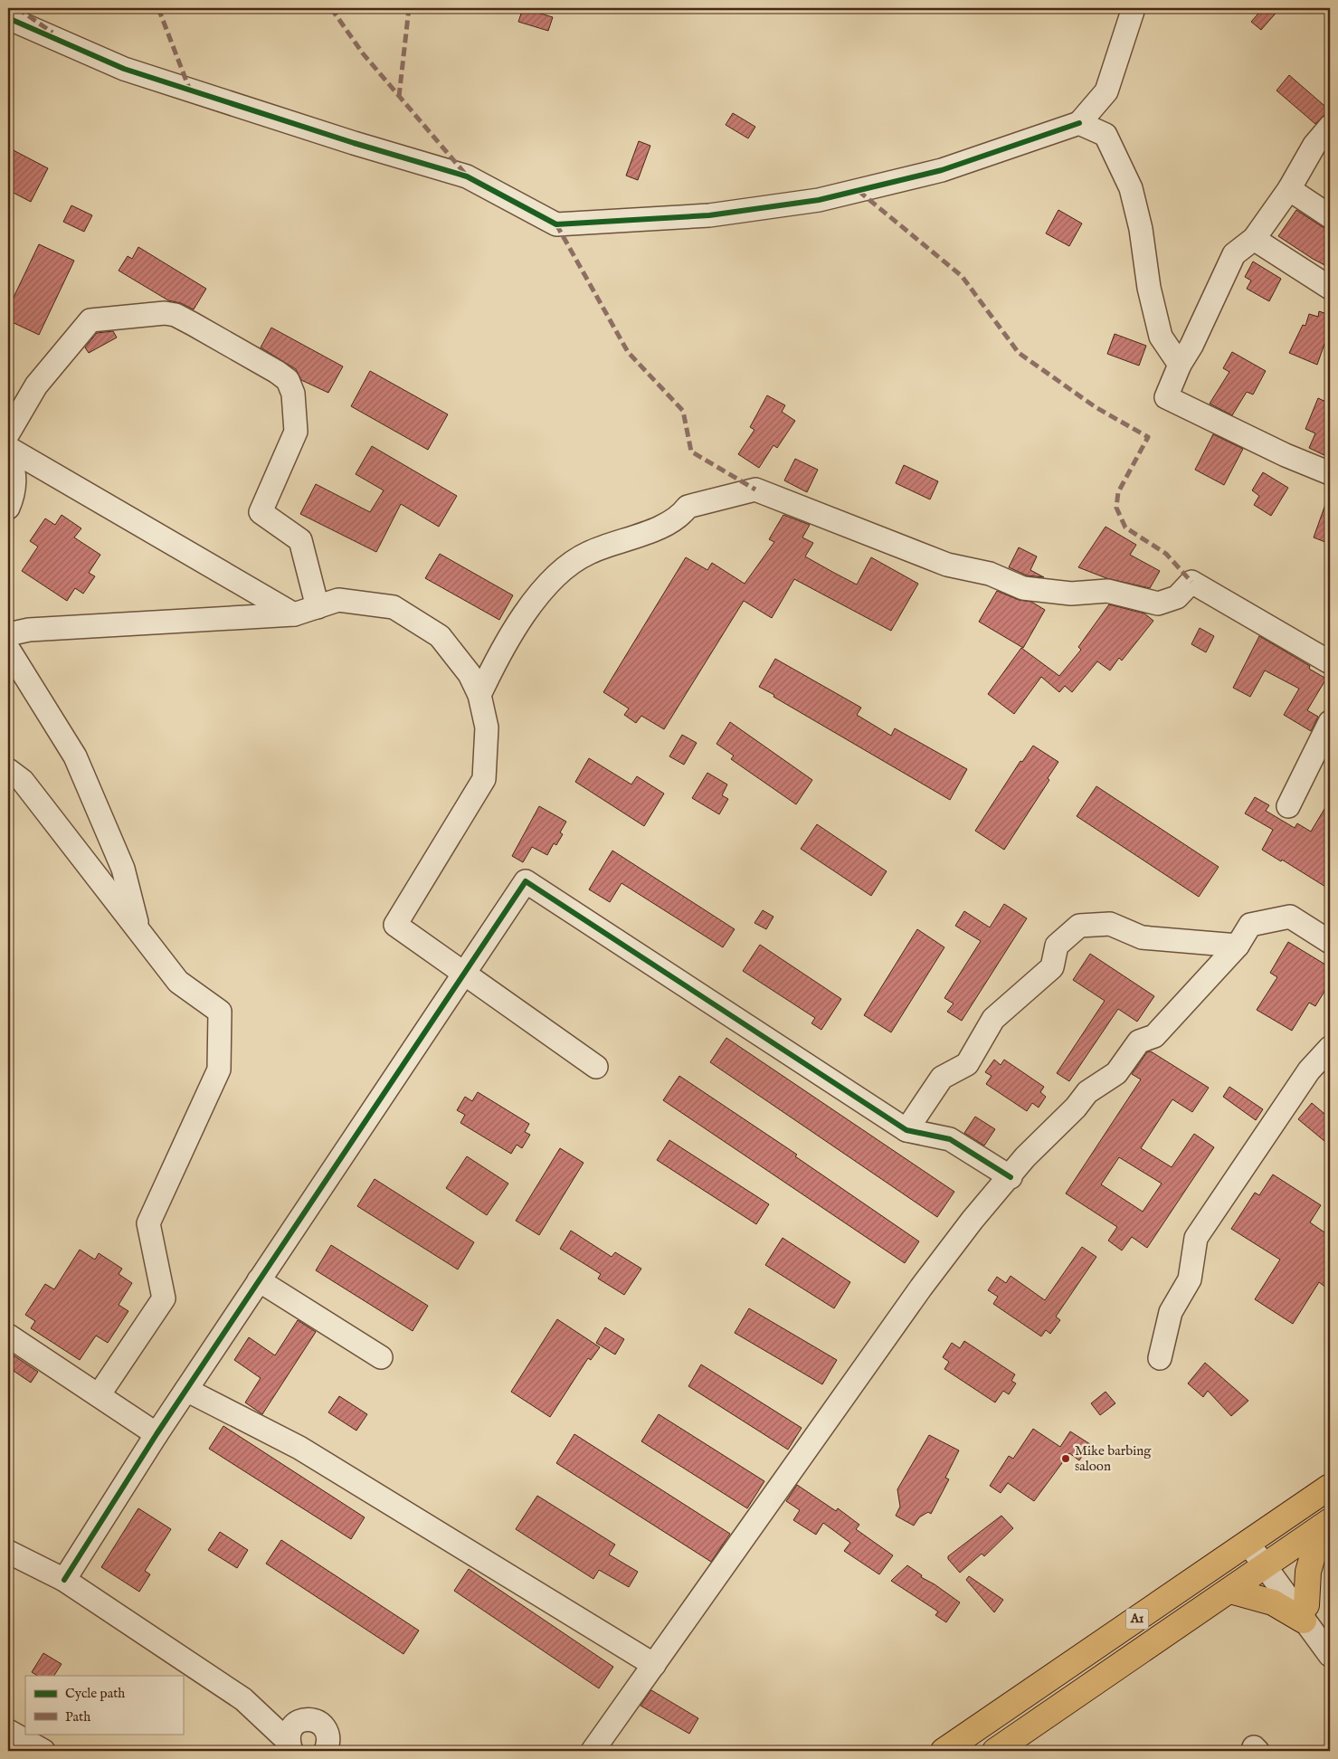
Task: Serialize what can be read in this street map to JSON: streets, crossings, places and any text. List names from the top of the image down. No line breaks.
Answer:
{"streets":{"highway":["A1"]},"places":["Mike barbing saloon"],"legend":["Cycle path","Path"]}
